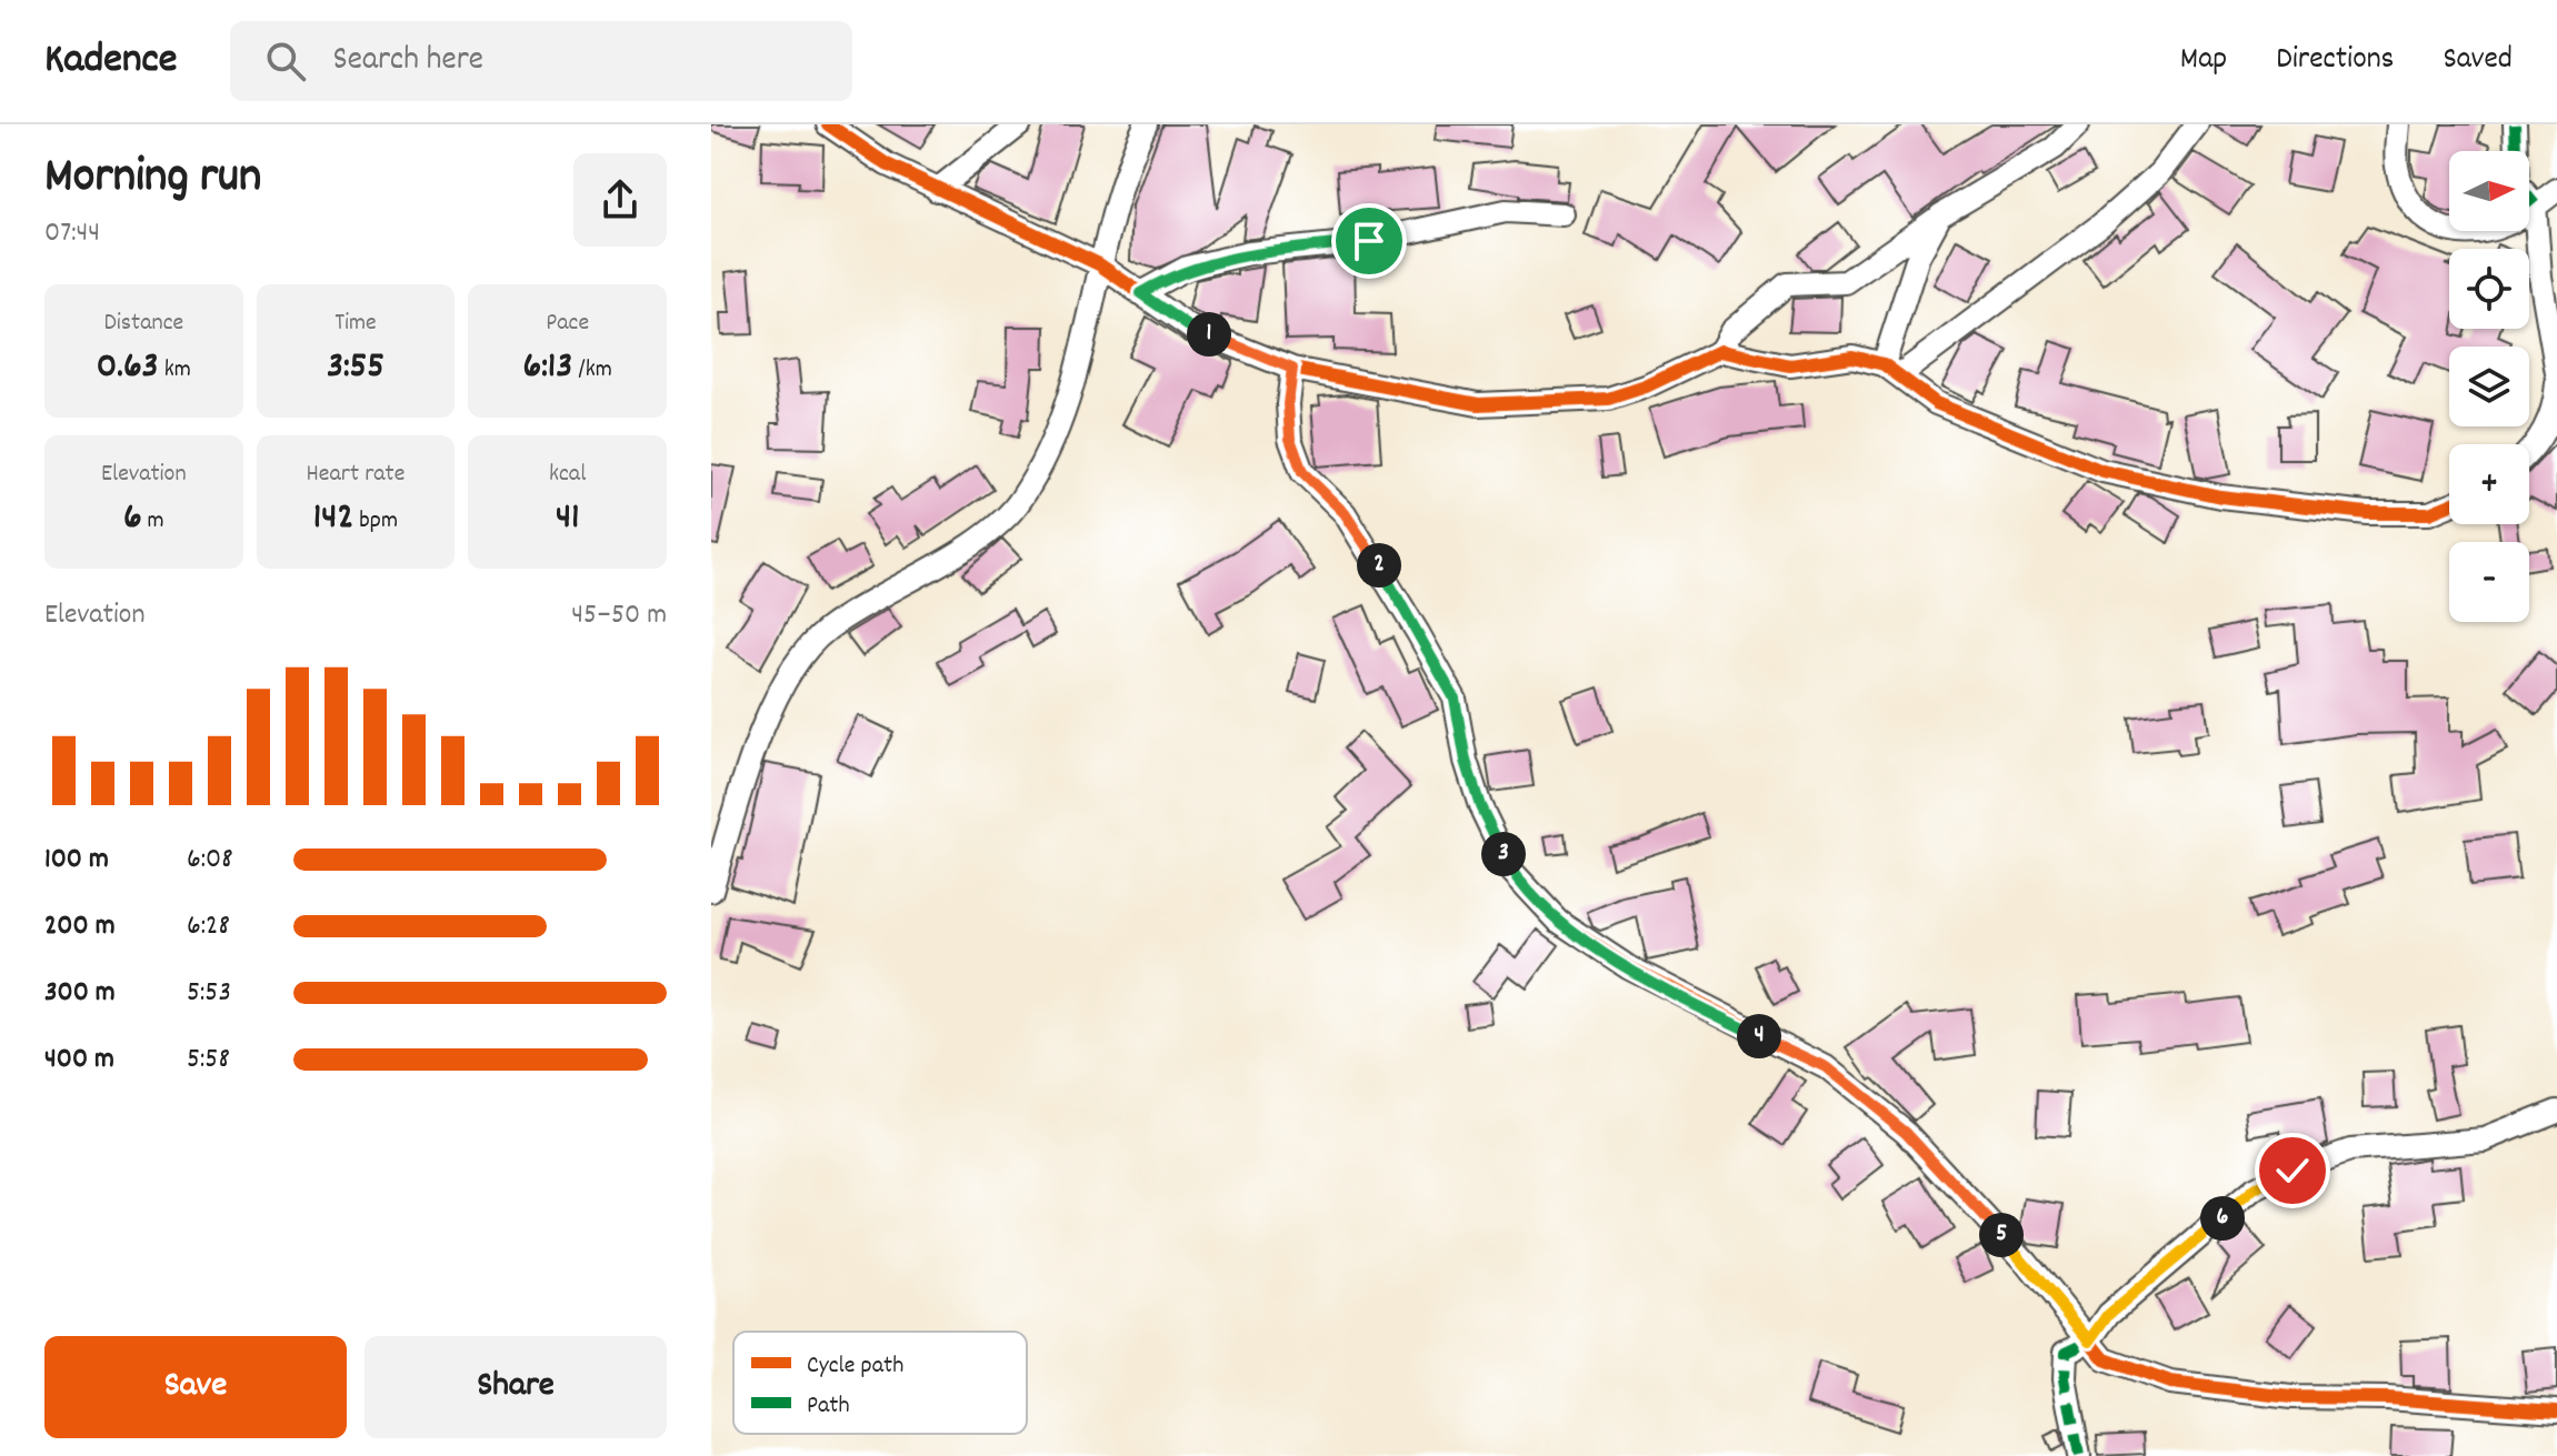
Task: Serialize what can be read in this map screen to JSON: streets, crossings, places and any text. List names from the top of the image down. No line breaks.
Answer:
{"legend":["Cycle path","Path"],"north":"right","page":{"header":"Kadence","search":"Search here","nav":["Map","Directions","Saved"],"heading":["Morning run","07:44"],"map_buttons":["+","−"],"stats":[["Distance","0.63 km"],["Time","3:55"],["Pace","6:13 /km"],["Elevation","6 m"],["Heart rate","142 bpm"],["kcal","41"]],"pins":["1","2","3","4","6","5"],"chart":["Elevation","45–50 m"],"list":[{"name":"100 m","note":"6:08"},{"name":"200 m","note":"6:28"},{"name":"300 m","note":"5:53"},{"name":"400 m","note":"5:58"}],"buttons":["Save","Share"]}}
